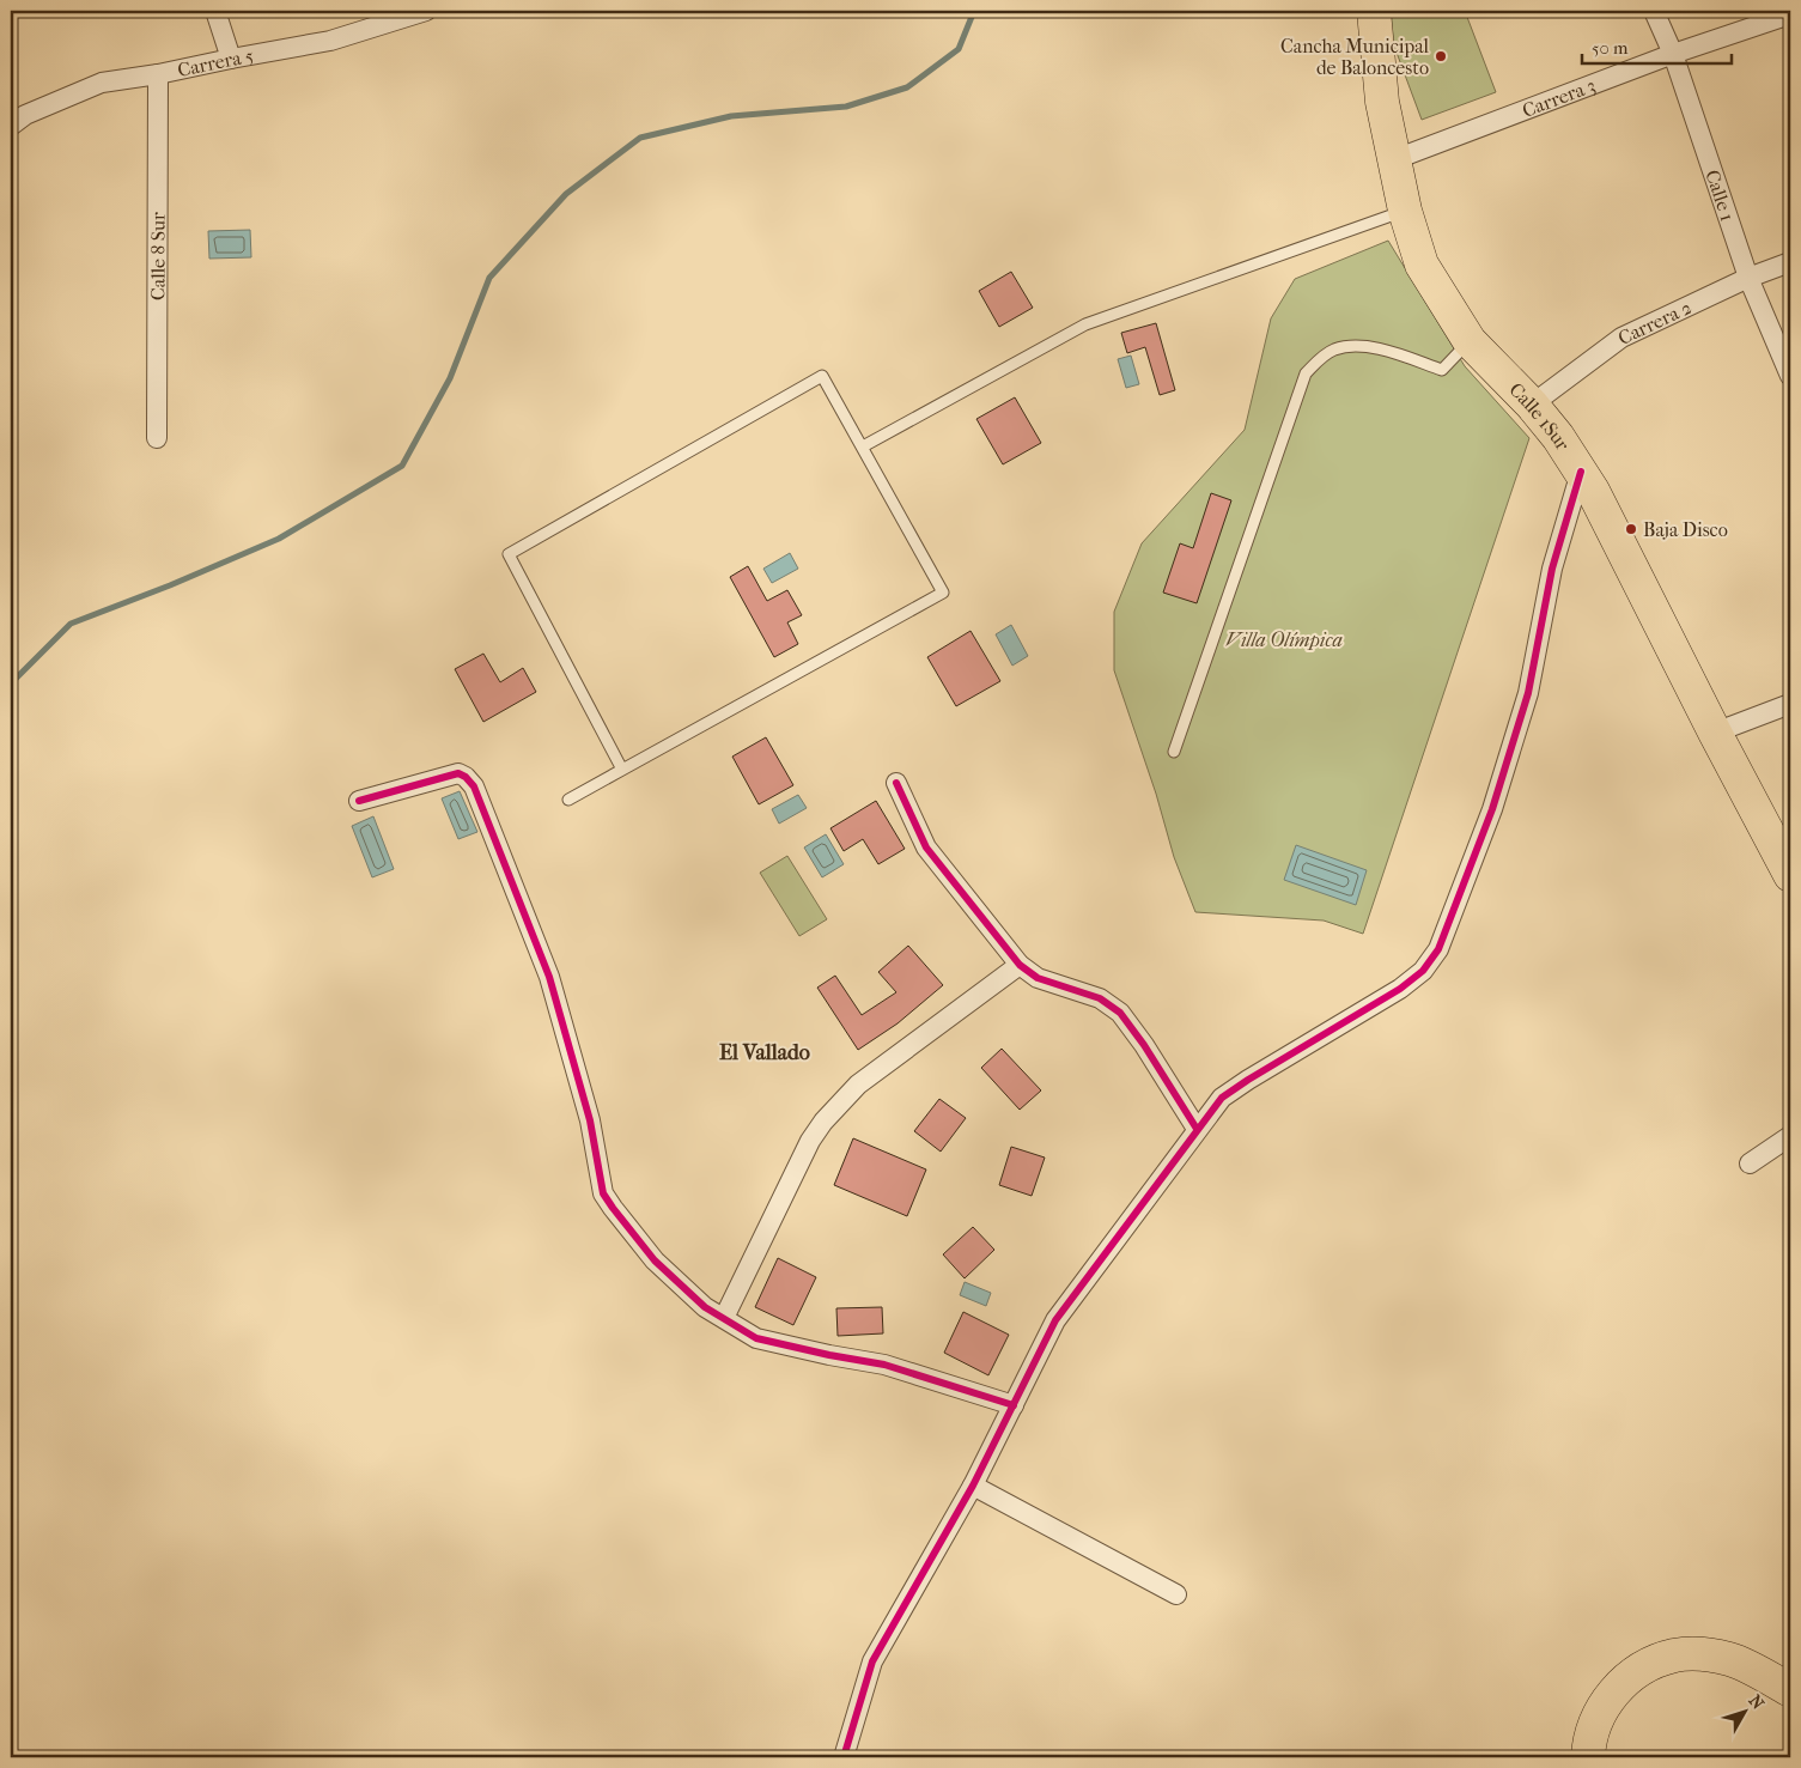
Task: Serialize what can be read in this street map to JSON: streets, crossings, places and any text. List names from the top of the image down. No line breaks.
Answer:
{"streets":{"highway":["Calle 1Sur"],"street":["Carrera 5","Carrera 3","Calle 1","Calle 8 Sur","Carrera 2"]},"crossings":[["Carrera 5","Calle 8 Sur"],["Carrera 3","Calle 1"],["Carrera 3","Calle 1Sur"],["Calle 1","Carrera 2"],["Carrera 2","Calle 1Sur"]],"districts":["El Vallado"],"parks":["Villa Olímpica"],"places":["Cancha Municipal de Baloncesto","Baja Disco"],"scale_bar":"50 m","north":"top right"}
